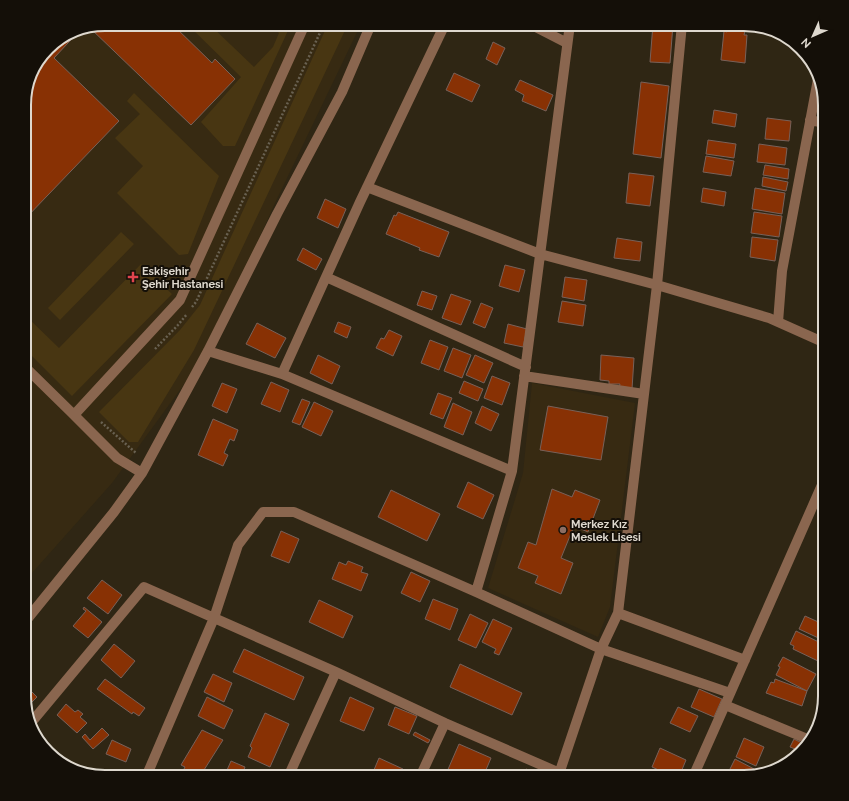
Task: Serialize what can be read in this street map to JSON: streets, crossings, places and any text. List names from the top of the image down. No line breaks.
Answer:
{"places":{"health":["Eskişehir Şehir Hastanesi"],"other":["Merkez Kız Meslek Lisesi"]},"north":"bottom left"}
